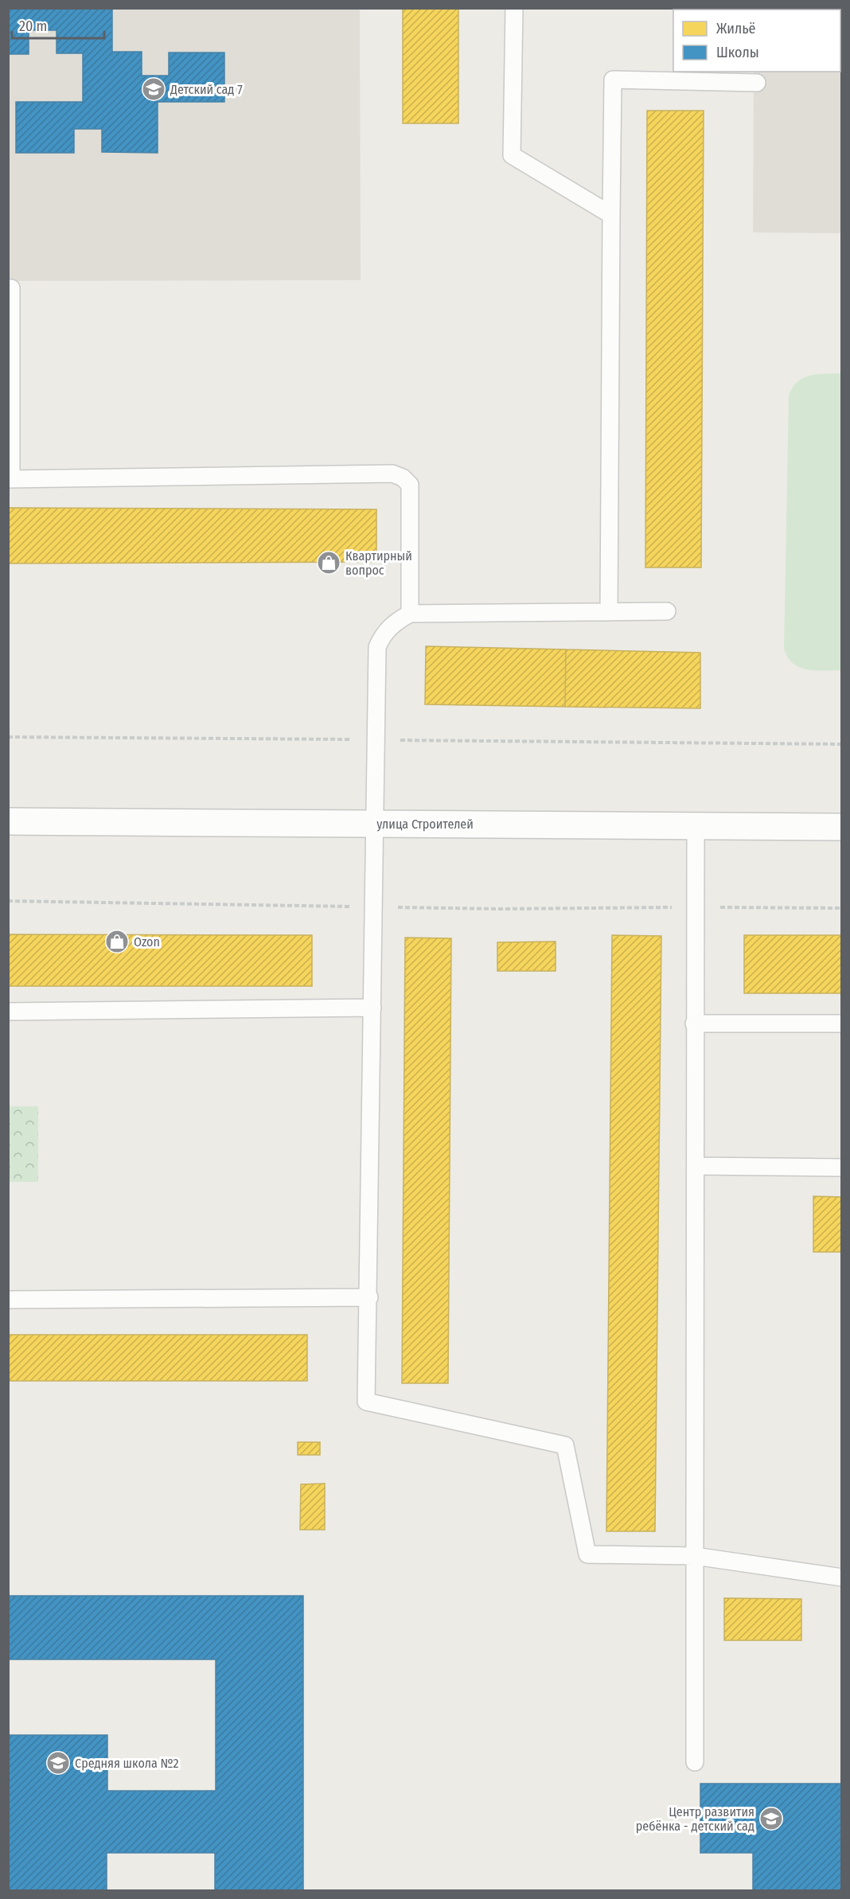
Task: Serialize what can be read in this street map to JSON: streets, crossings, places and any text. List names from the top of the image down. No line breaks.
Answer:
{"streets":{"main road":["улица Строителей"]},"places":{"school or university":["Детский сад 7","Средняя школа №2","Центр развития ребёнка - детский сад"],"shop":["Квартирный вопрос","Ozon"]},"legend":["Жильё","Школы"],"scale_bar":"20 m"}
